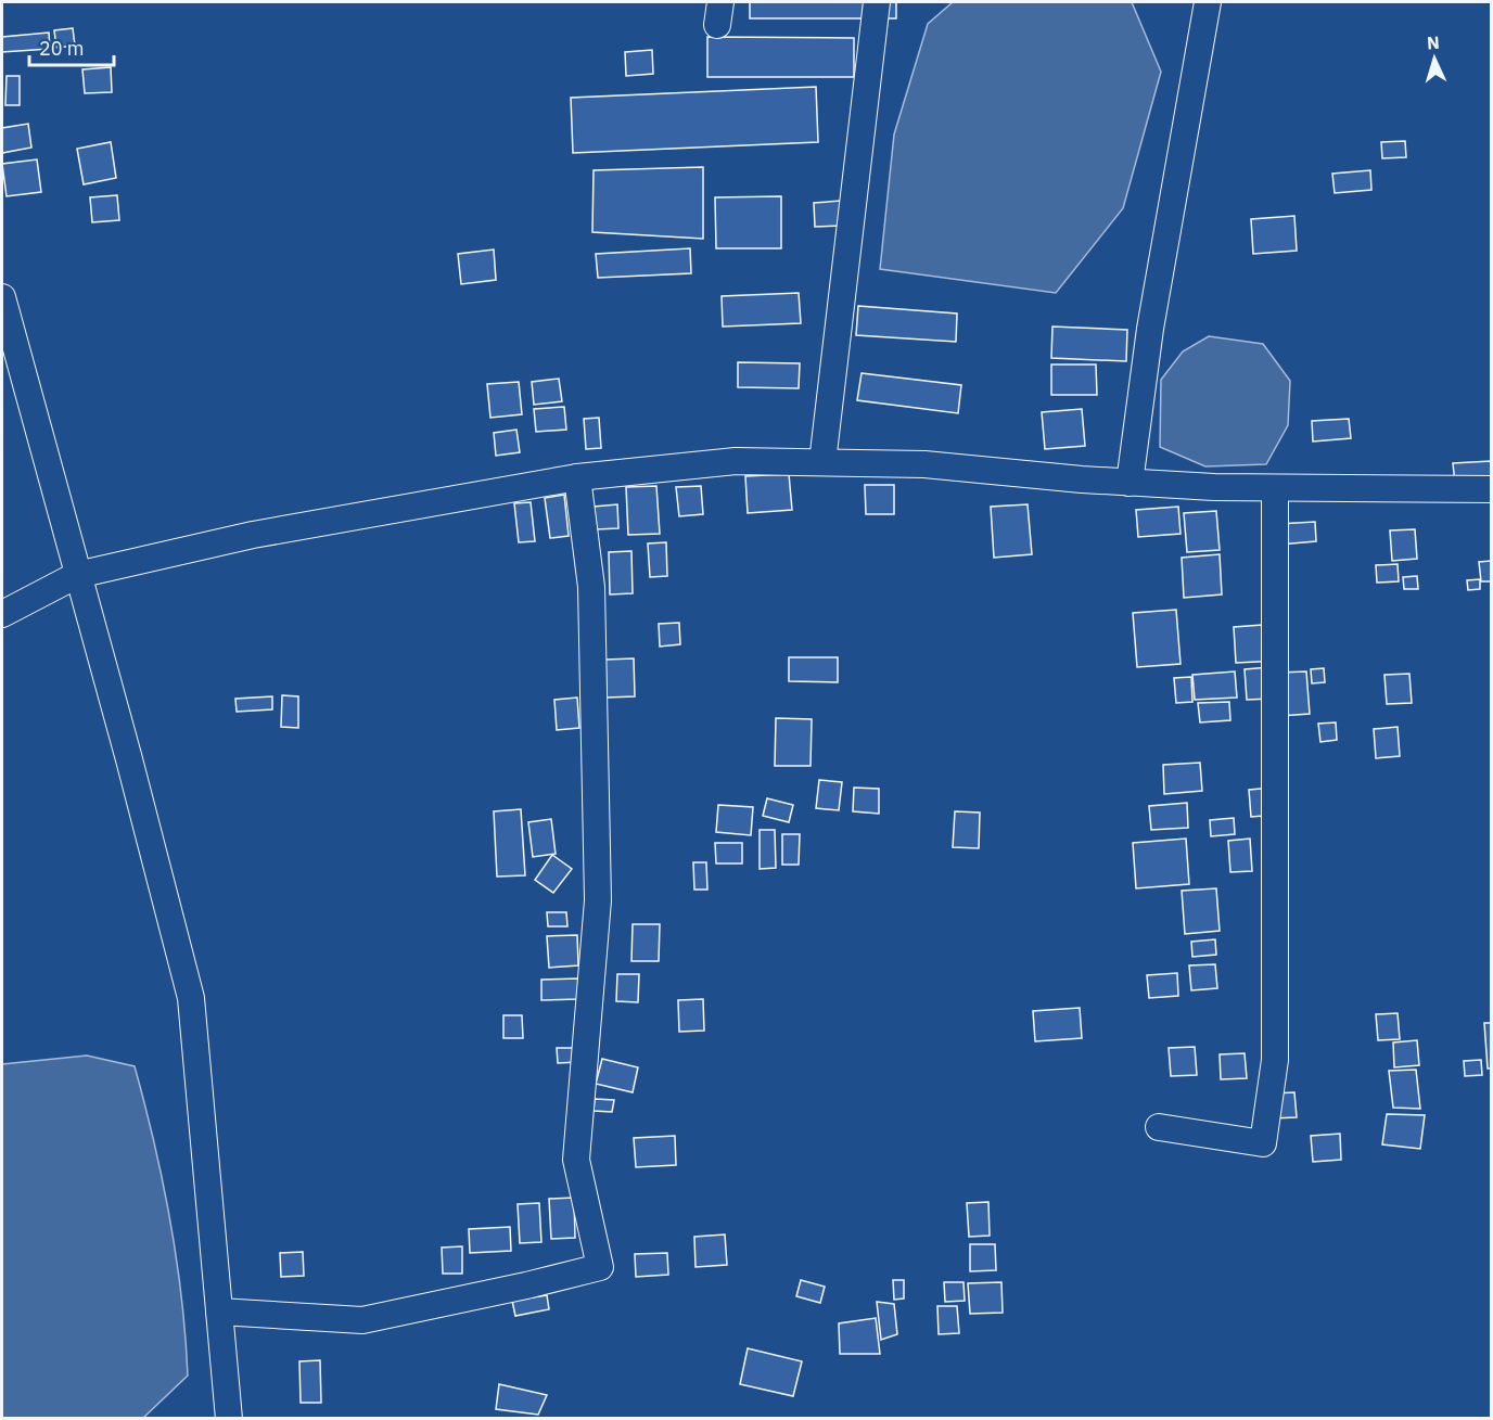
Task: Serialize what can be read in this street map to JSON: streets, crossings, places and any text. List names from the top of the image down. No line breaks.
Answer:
{"scale_bar":"20 m","north":"top"}
